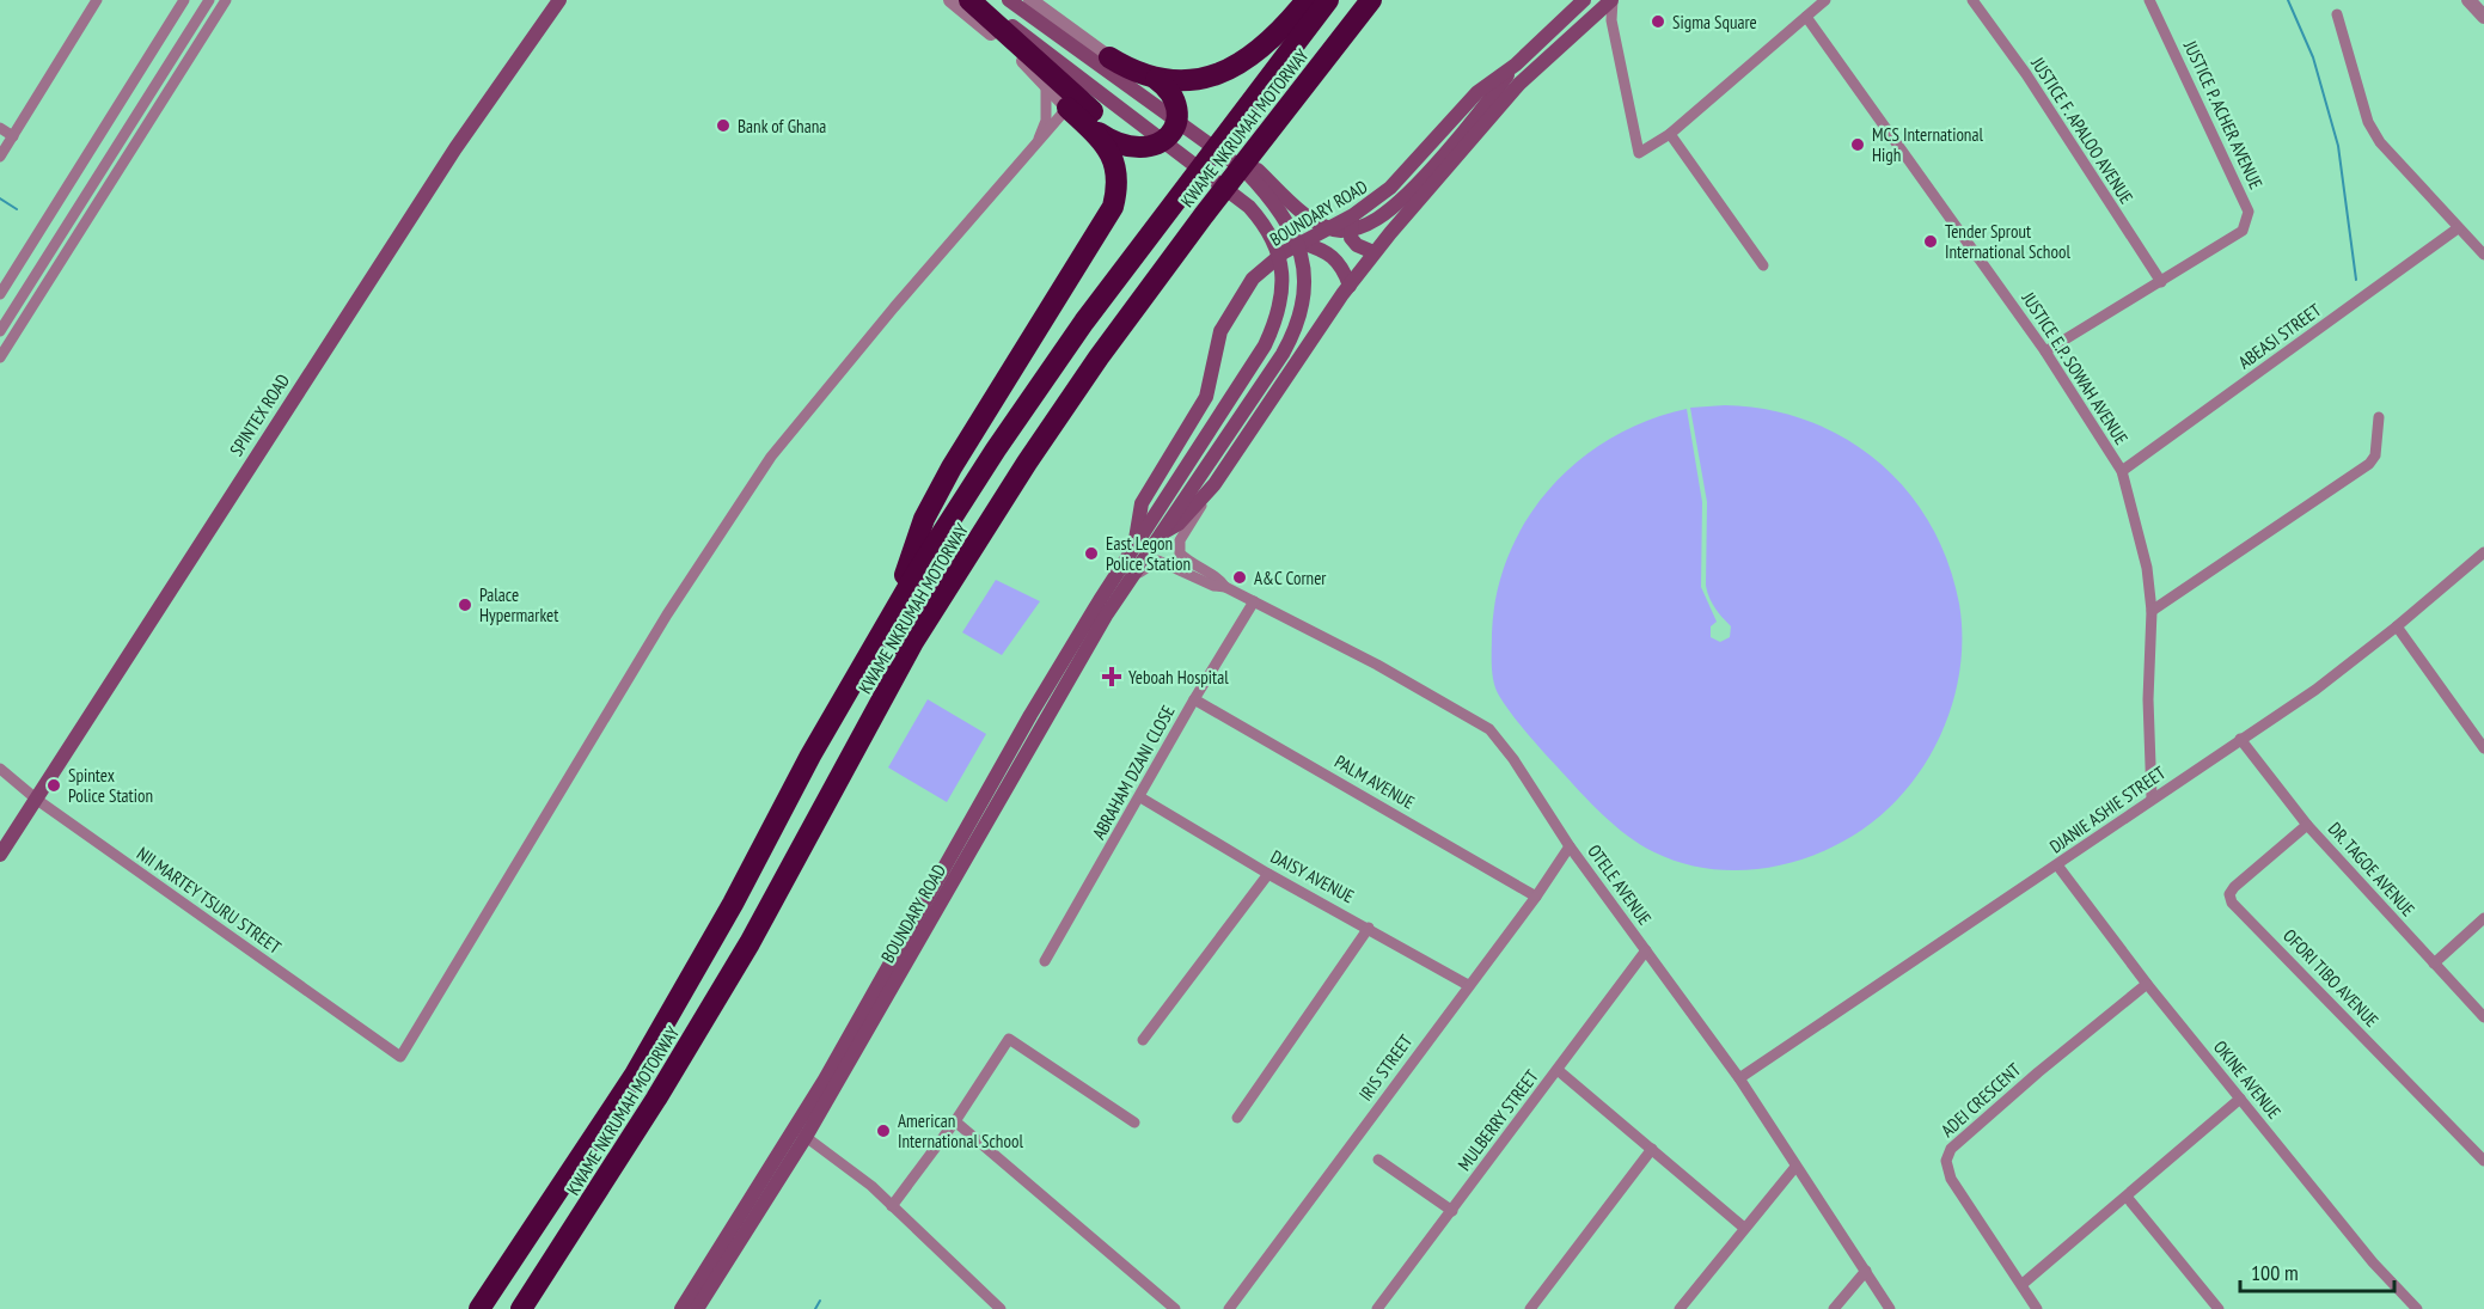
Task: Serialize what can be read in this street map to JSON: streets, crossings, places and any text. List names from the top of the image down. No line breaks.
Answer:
{"streets":{"highway":["KWAME NKRUMAH MOTORWAY"],"main road":["BOUNDARY ROAD","SPINTEX ROAD"],"street":["JUSTICE P. ACHER AVENUE","JUSTICE F. APALOO AVENUE","ABEASI STREET","JUSTICE E.P. SOWAH AVENUE","ABRAHAM DZANI CLOSE","PALM AVENUE","DJANIE ASHIE STREET","DR. TAGOE AVENUE","DAISY AVENUE","OTELE AVENUE","NII MARTEY TSURU STREET","OFORI TIBO AVENUE","IRIS STREET","OKINE AVENUE","ADEI CRESCENT","MULBERRY STREET"]},"crossings":[["JUSTICE P. ACHER AVENUE","JUSTICE F. APALOO AVENUE"],["JUSTICE P. ACHER AVENUE","JUSTICE E.P. SOWAH AVENUE"],["BOUNDARY ROAD","OTELE AVENUE"],["ABEASI STREET","JUSTICE E.P. SOWAH AVENUE"],["JUSTICE E.P. SOWAH AVENUE","DJANIE ASHIE STREET"],["SPINTEX ROAD","NII MARTEY TSURU STREET"],["ABRAHAM DZANI CLOSE","PALM AVENUE"],["ABRAHAM DZANI CLOSE","DAISY AVENUE"],["ABRAHAM DZANI CLOSE","OTELE AVENUE"],["PALM AVENUE","IRIS STREET"],["DJANIE ASHIE STREET","DR. TAGOE AVENUE"],["DJANIE ASHIE STREET","OTELE AVENUE"],["DJANIE ASHIE STREET","OKINE AVENUE"],["DR. TAGOE AVENUE","OFORI TIBO AVENUE"],["DAISY AVENUE","IRIS STREET"],["OTELE AVENUE","IRIS STREET"],["OTELE AVENUE","MULBERRY STREET"],["OKINE AVENUE","ADEI CRESCENT"]],"places":{"other":["Sigma Square","Bank of Ghana","MCS International High","Tender Sprout International School","East Legon Police Station","A&C Corner","Palace Hypermarket","Spintex Police Station","American International School"],"health":["Yeboah Hospital"]},"scale_bar":"100 m"}
